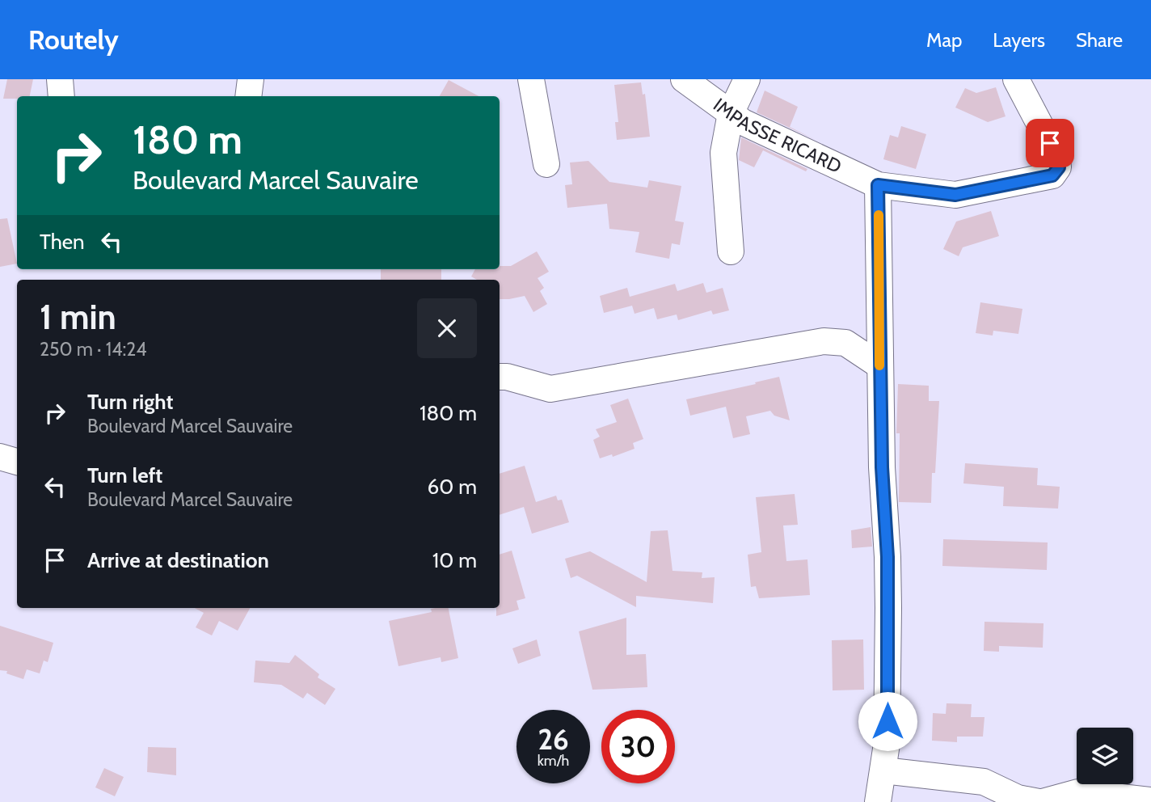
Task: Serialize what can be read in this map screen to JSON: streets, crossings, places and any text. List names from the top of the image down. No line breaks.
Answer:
{"streets":{"street":["IMPASSE RICARD"]},"page":{"header":"Routely","nav":["Map","Layers","Share"],"turn":["180 m","Boulevard Marcel Sauvaire"],"then":"Then","heading":["1 min","250 m · 14:24"],"list":[{"name":"Turn right","note":"Boulevard Marcel Sauvaire","value":"180 m"},{"name":"Turn left","note":"Boulevard Marcel Sauvaire","value":"60 m"},{"name":"Arrive at destination","value":"10 m"}],"speed":"26 km/h","limit":"30"}}
